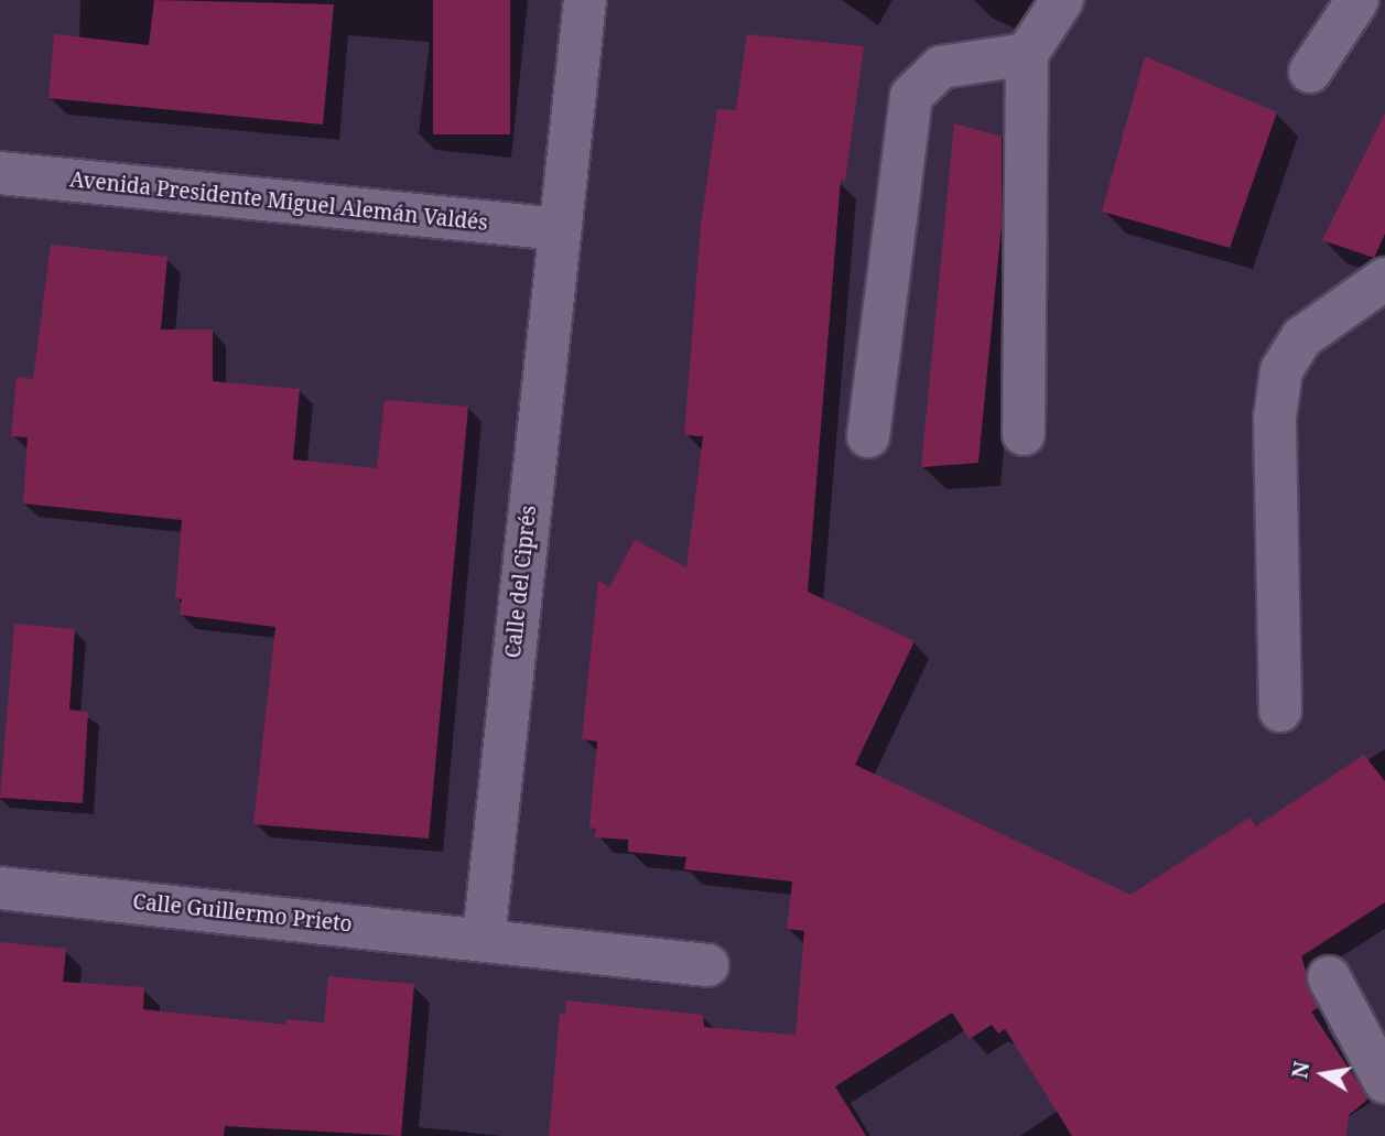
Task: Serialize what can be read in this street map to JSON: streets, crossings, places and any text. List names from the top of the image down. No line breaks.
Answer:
{"streets":{"street":["Avenida Presidente Miguel Alemán Valdés","Calle del Ciprés","Calle Guillermo Prieto"]},"crossings":[["Avenida Presidente Miguel Alemán Valdés","Calle del Ciprés"],["Calle del Ciprés","Calle Guillermo Prieto"]],"north":"left"}
